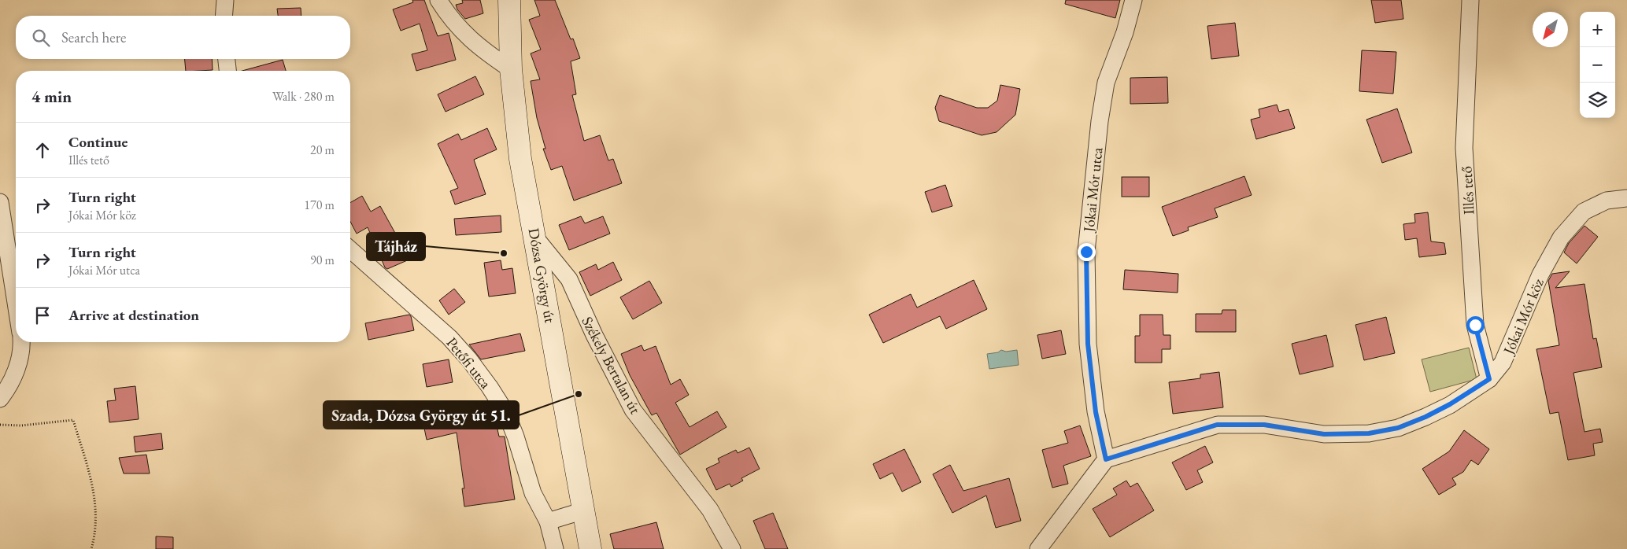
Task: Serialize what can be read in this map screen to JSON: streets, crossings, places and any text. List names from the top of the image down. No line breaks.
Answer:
{"streets":{"main road":["Dózsa György út"],"street":["Jókai Mór utca","Illés tető","Jókai Mór köz","Petőfi utca","Székely Bertalan út"]},"crossings":[["Jókai Mór utca","Jókai Mór köz"],["Illés tető","Jókai Mór köz"],["Dózsa György út","Székely Bertalan út"]],"places":["Tájház","Szada, Dózsa György út 51."],"north":"bottom left","page":{"map_buttons":["+","−"],"search":"Search here","heading":["4 min","Walk · 280 m"],"list":[["Continue","Illés tető","20 m"],["Turn right","Jókai Mór köz","170 m"],["Turn right","Jókai Mór utca","90 m"],"Arrive at destination"]}}
